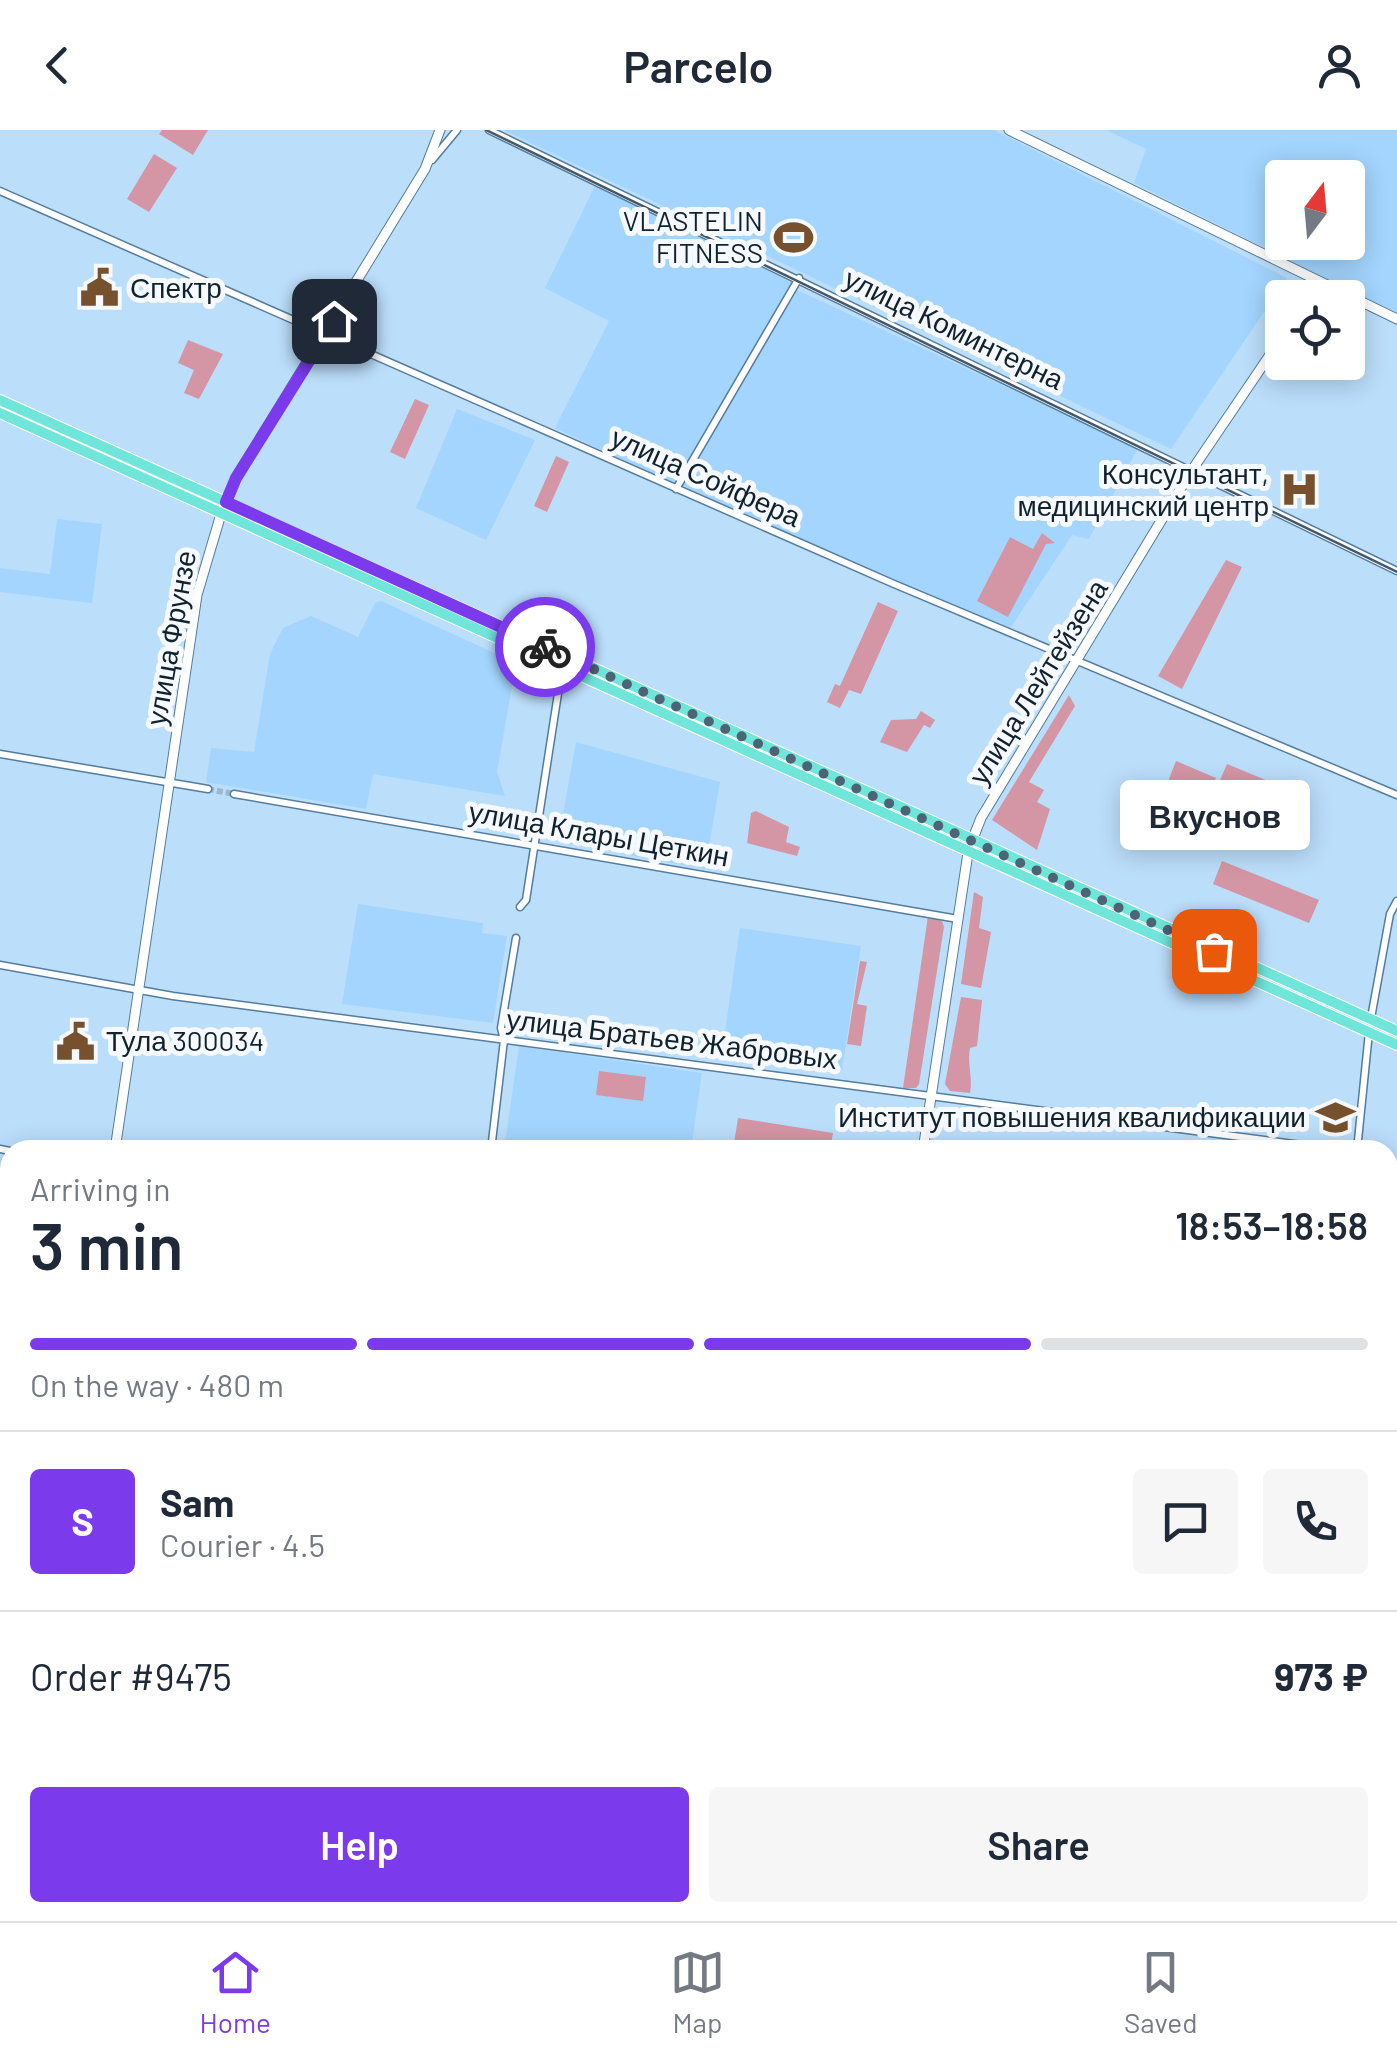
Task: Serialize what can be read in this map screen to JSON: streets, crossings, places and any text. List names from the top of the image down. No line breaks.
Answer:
{"streets":{"main road":["улица Фрунзе","улица Лейтейзена"],"street":["улица Коминтерна","улица Сойфера","улица Клары Цеткин","улица Братьев Жабровых"]},"crossings":[["улица Коминтерна","улица Лейтейзена"],["улица Сойфера","улица Фрунзе"],["улица Сойфера","улица Лейтейзена"],["улица Фрунзе","улица Братьев Жабровых"],["улица Лейтейзена","улица Клары Цеткин"],["улица Лейтейзена","улица Братьев Жабровых"]],"places":{"sports":["VLASTELIN FITNESS"],"public building":["Спектр","Тула 300034"],"hospital":["Консультант, медицинский центр"],"other":["Вкуснов"],"school or university":["Институт повышения квалификации"]},"north":"top","page":{"header":"Parcelo","bubble":"Вкуснов","heading":["3 min","Arriving in","18:53–18:58"],"panel":["Sam","Courier · 4.5","Order #9475","973 ₽"],"bar":"On the way · 480 m","round":"S","buttons":["Help","Share"],"tabs":["Home","Map","Saved"]}}
